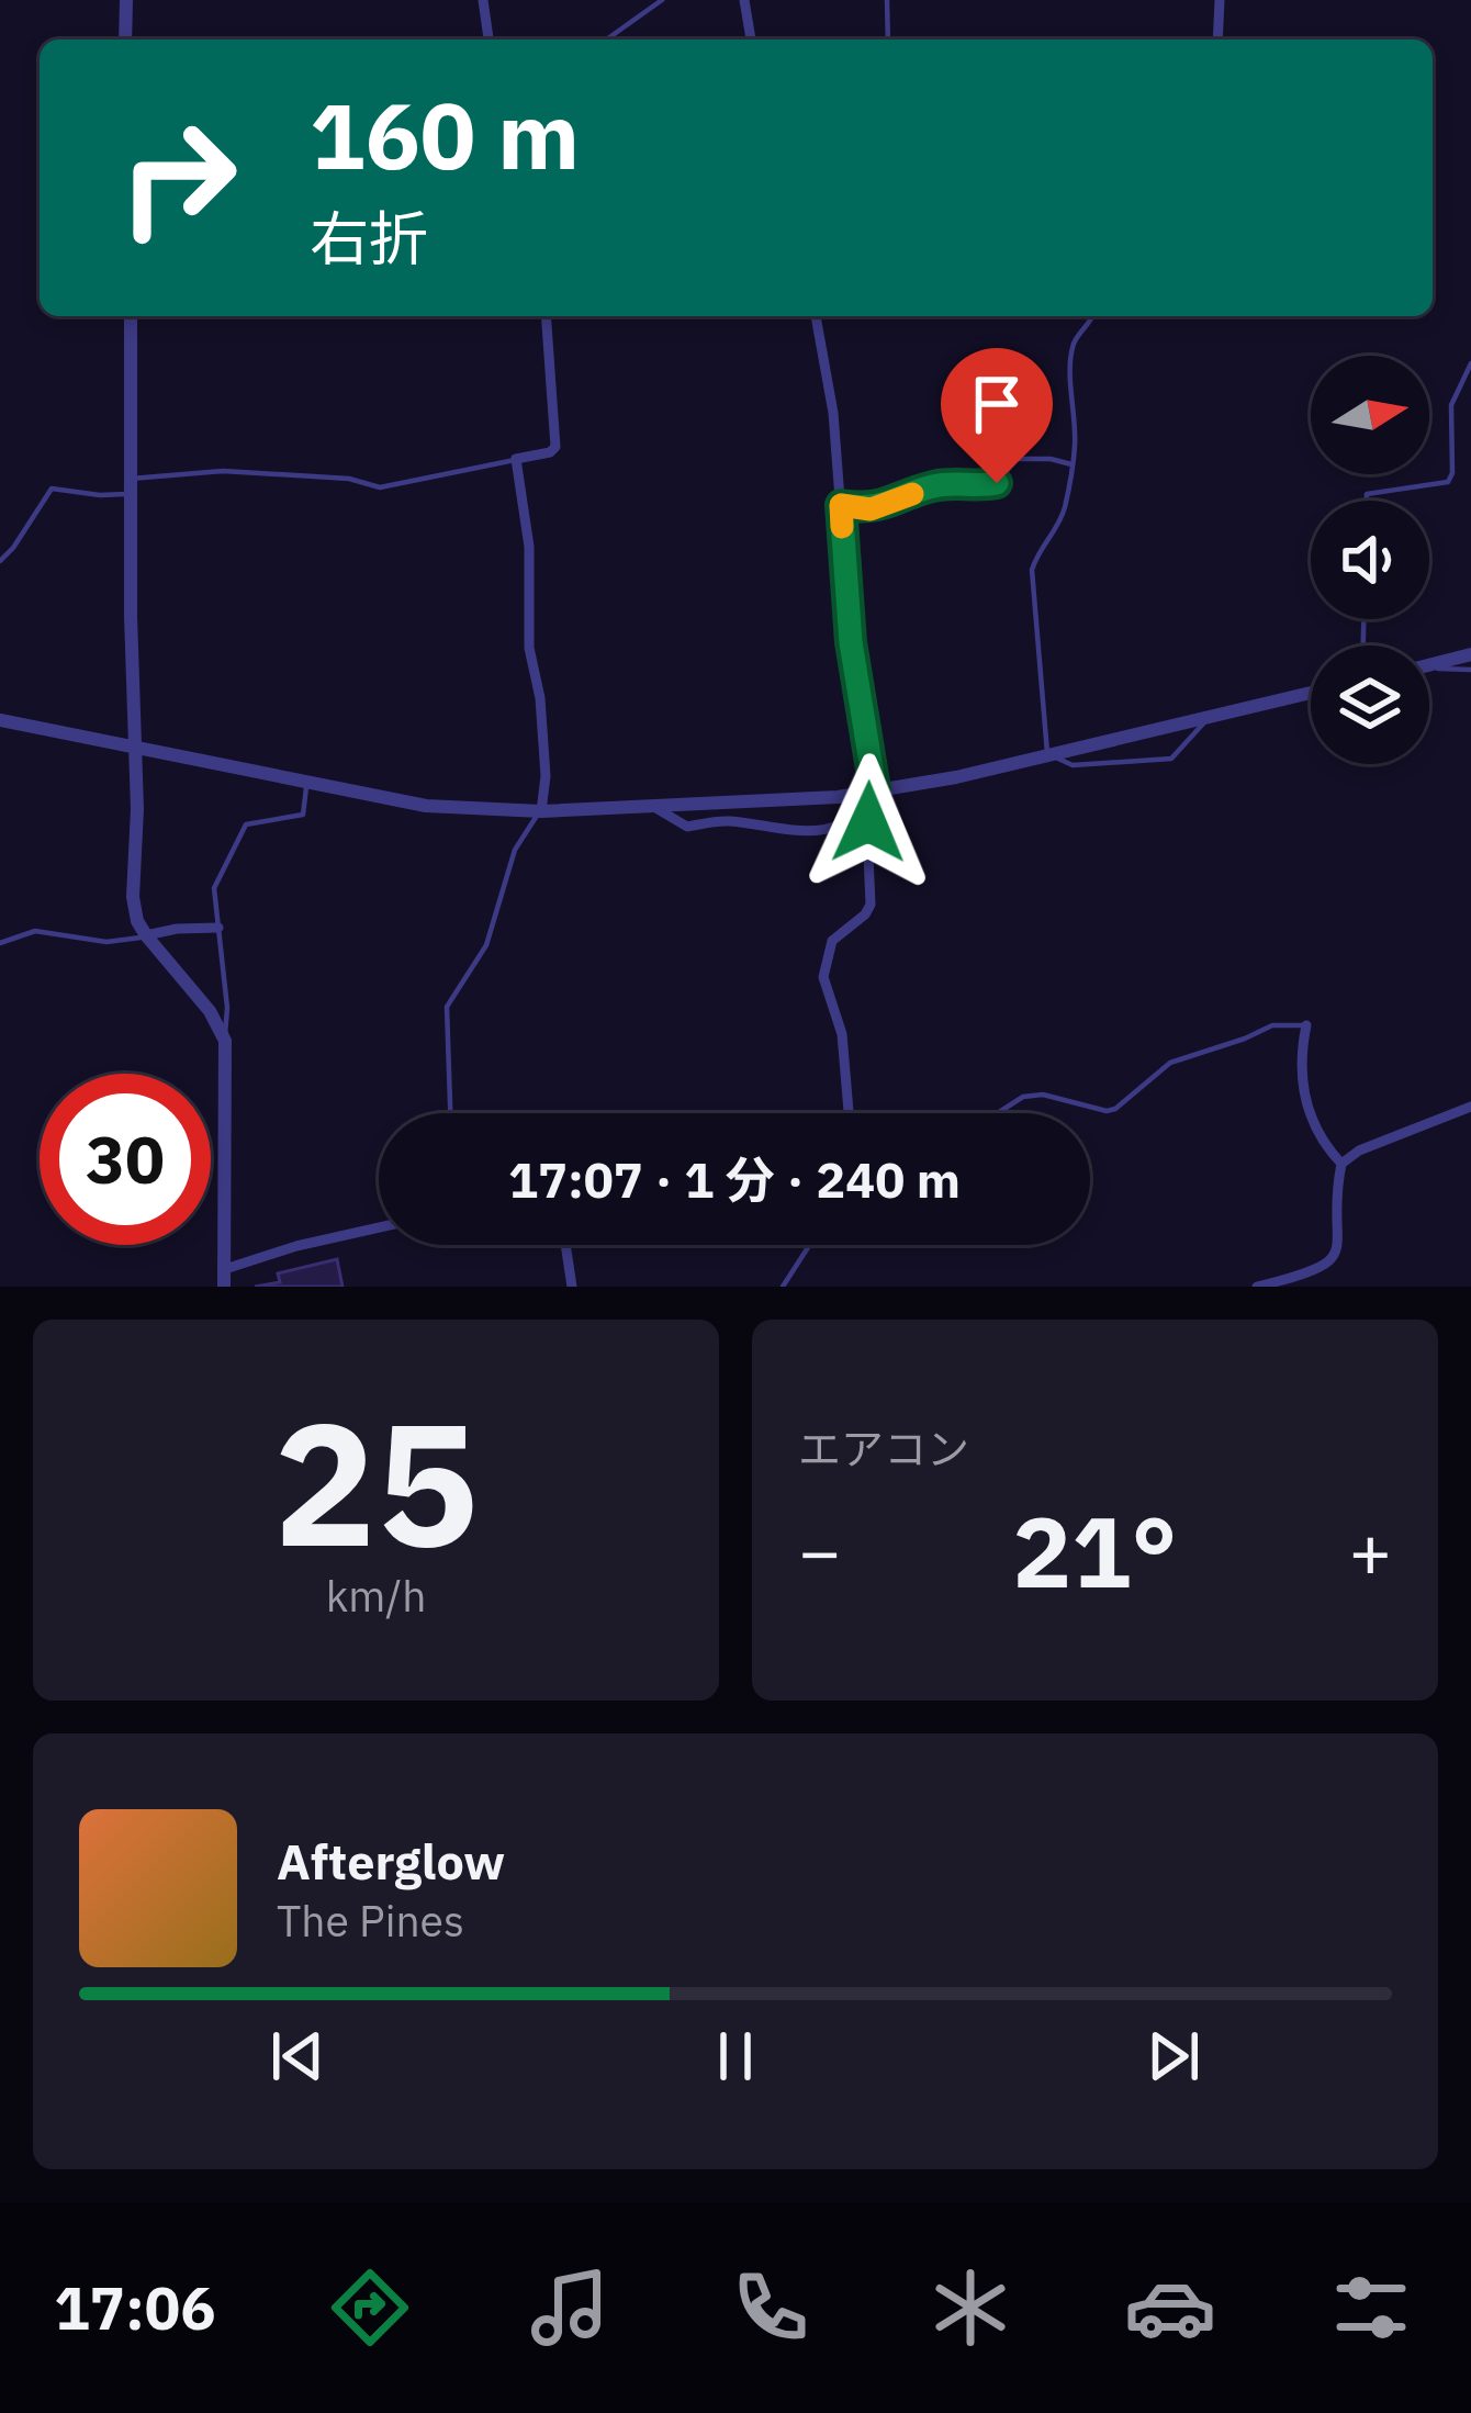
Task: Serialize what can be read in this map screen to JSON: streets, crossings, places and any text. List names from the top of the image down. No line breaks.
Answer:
{"north":"right","page":{"turn":["160 m","右折"],"limit":"30","trip":"17:07 · 1 分 · 240 m","tile":[["25","km/h"],"エアコン"],"heat":["−","21°","+"],"song":["Afterglow","The Pines"],"tabs":"17:06"}}
